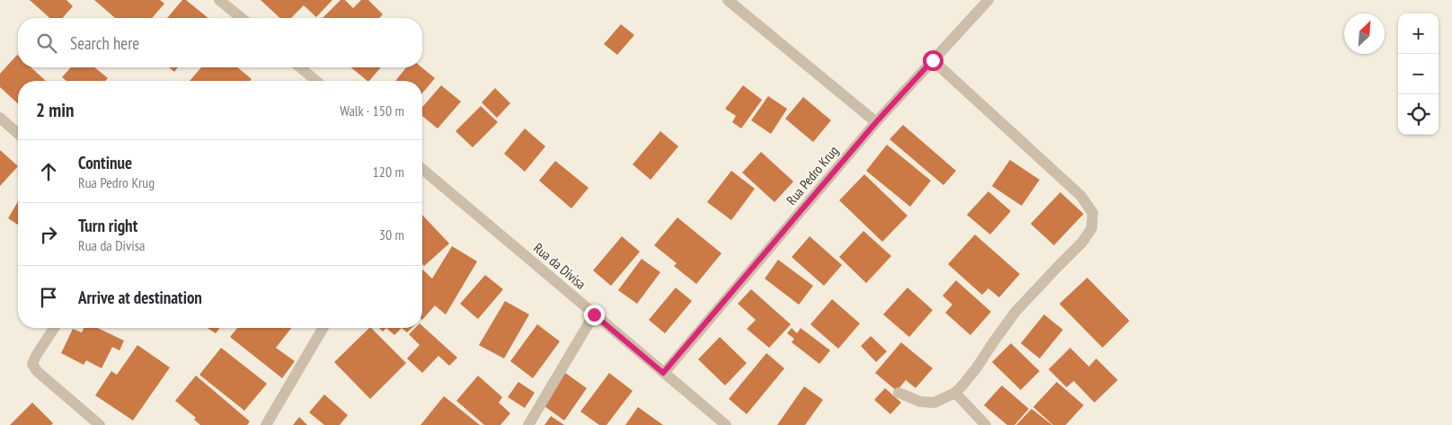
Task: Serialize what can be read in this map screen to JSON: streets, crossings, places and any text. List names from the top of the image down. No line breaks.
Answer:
{"streets":{"street":["Rua Pedro Krug","Rua da Divisa"]},"crossings":[["Rua Pedro Krug","Rua da Divisa"]],"north":"top right","page":{"map_buttons":["+","−"],"search":"Search here","heading":["2 min","Walk · 150 m"],"list":[["Continue","Rua Pedro Krug","120 m"],["Turn right","Rua da Divisa","30 m"],"Arrive at destination"]}}
